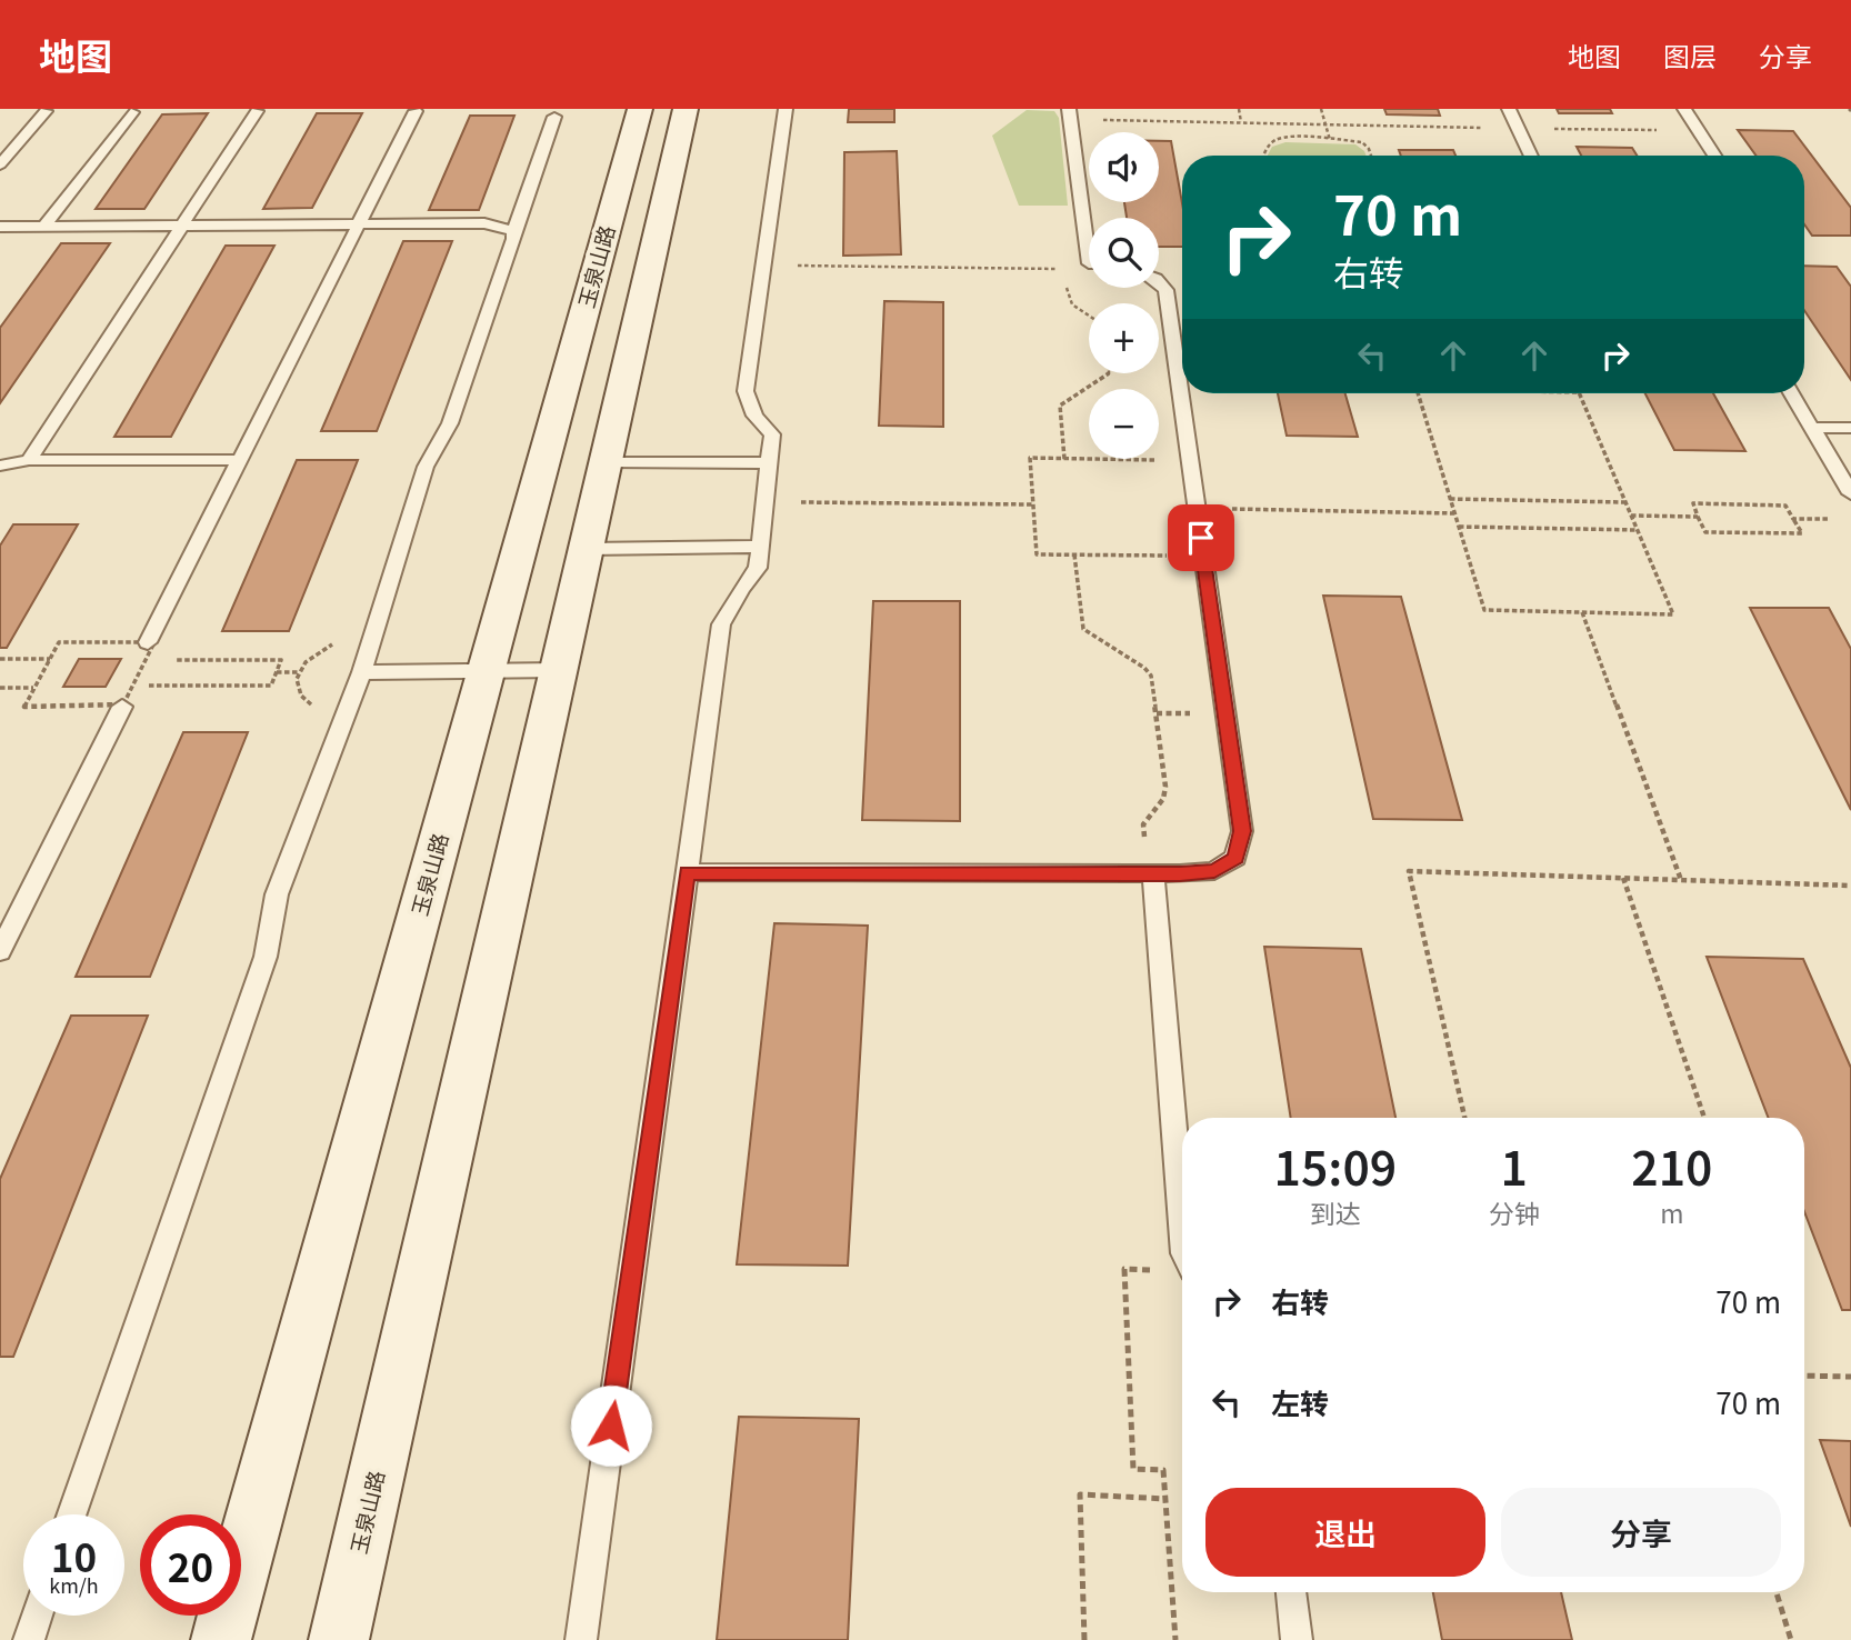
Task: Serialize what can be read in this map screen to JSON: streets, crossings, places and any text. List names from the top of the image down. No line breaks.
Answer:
{"streets":{"street":["玉泉山路"]},"page":{"header":"地图","nav":["地图","图层","分享"],"map_buttons":["+","−"],"turn":["70 m","右转"],"eta":["15:09","到达","1","分钟","210","m"],"list":[{"name":"右转","value":"70 m"},{"name":"左转","value":"70 m"}],"buttons":["退出","分享"],"speed":"10 km/h","limit":"20"}}
